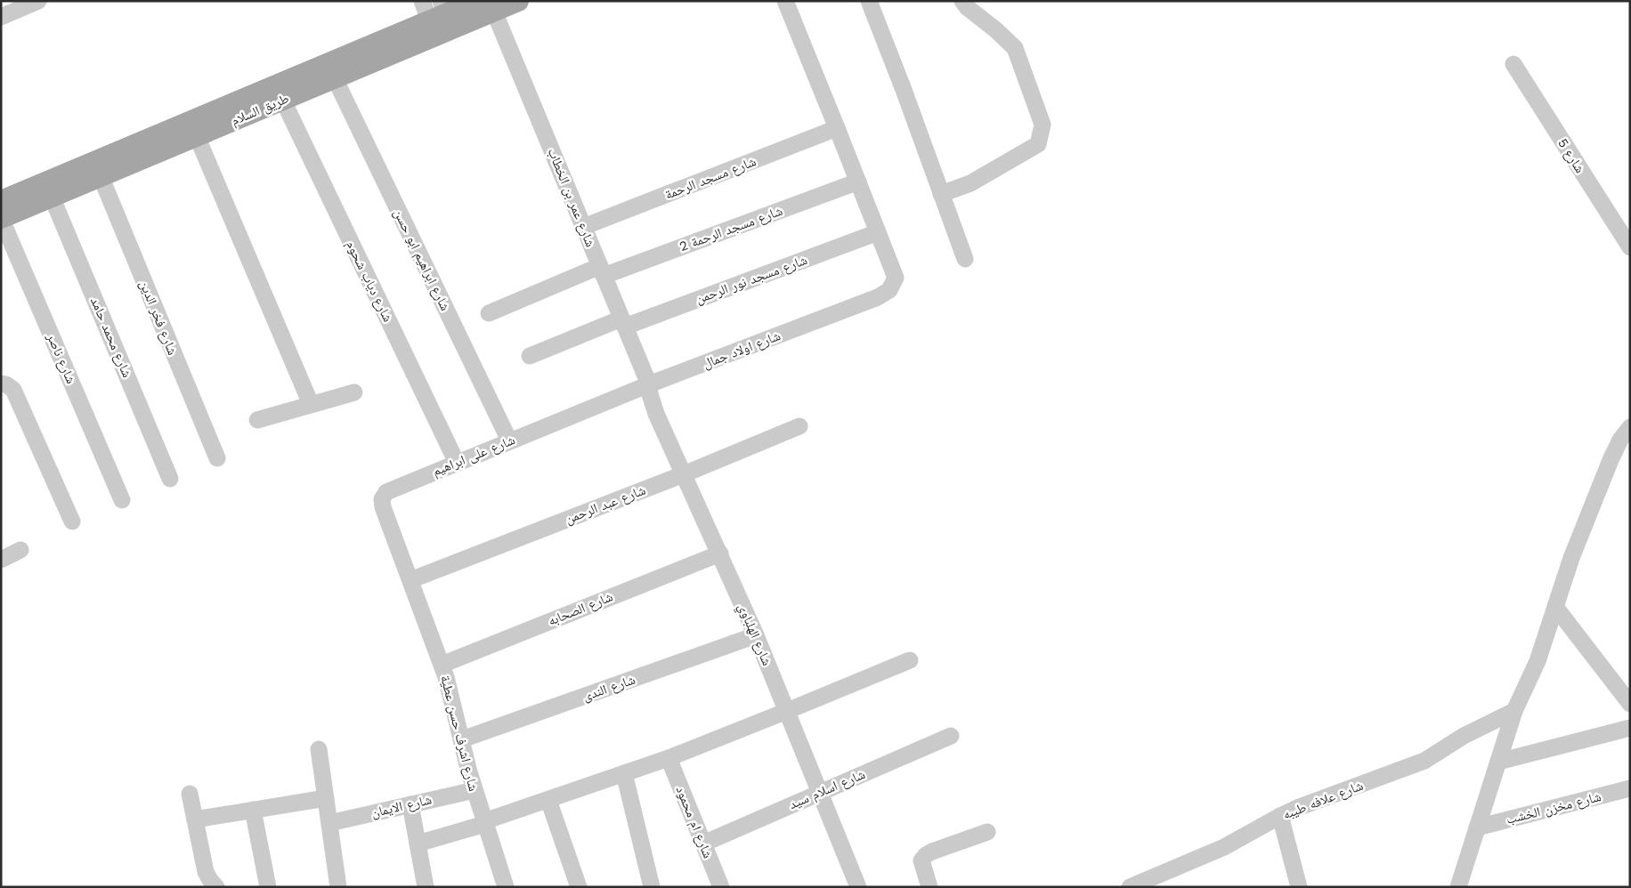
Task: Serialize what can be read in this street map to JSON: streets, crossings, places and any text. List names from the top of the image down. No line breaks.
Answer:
{"streets":{"main road":["طريق السلام"],"street":["شارع 5","شارع مسجد الرحمة","شارع عمر بن الخطاب","شارع مسجد الرحمة 2","شارع ابراهيم ابو حسن","شارع مسجد نور الرحمن","شارع دياب شحوم","شارع فخر الدين","شارع محمد حامد","شارع اولاد جمال","شارع ناصر","شارع على ابراهيم","شارع عبد الرحمن","شارع الصحابه","شارع الهلباوي","شارع الندى","شارع اشرف حسن عطية","شارع اسلام سيد","شارع علافه طيبه","شارع الايمان","شارع مخزن الخشب","شارع ام محمود"]},"crossings":[["طريق السلام","شارع عمر بن الخطاب"],["طريق السلام","شارع ابراهيم ابو حسن"],["طريق السلام","شارع دياب شحوم"],["طريق السلام","شارع فخر الدين"],["طريق السلام","شارع محمد حامد"],["طريق السلام","شارع ناصر"],["شارع مسجد الرحمة","شارع عمر بن الخطاب"],["شارع مسجد الرحمة","شارع اولاد جمال"],["شارع عمر بن الخطاب","شارع مسجد الرحمة 2"],["شارع عمر بن الخطاب","شارع مسجد نور الرحمن"],["شارع عمر بن الخطاب","شارع اولاد جمال"],["شارع عمر بن الخطاب","شارع على ابراهيم"],["شارع عمر بن الخطاب","شارع الهلباوي"],["شارع مسجد الرحمة 2","شارع اولاد جمال"],["شارع ابراهيم ابو حسن","شارع على ابراهيم"],["شارع مسجد نور الرحمن","شارع اولاد جمال"],["شارع دياب شحوم","شارع على ابراهيم"],["شارع اولاد جمال","شارع على ابراهيم"],["شارع اولاد جمال","شارع الهلباوي"],["شارع على ابراهيم","شارع عبد الرحمن"],["شارع على ابراهيم","شارع الهلباوي"],["شارع على ابراهيم","شارع اشرف حسن عطية"],["شارع عبد الرحمن","شارع الهلباوي"],["شارع عبد الرحمن","شارع اشرف حسن عطية"],["شارع الصحابه","شارع الهلباوي"],["شارع الصحابه","شارع اشرف حسن عطية"],["شارع الهلباوي","شارع الندى"],["شارع الهلباوي","شارع اسلام سيد"],["شارع الندى","شارع اشرف حسن عطية"],["شارع اشرف حسن عطية","شارع الايمان"],["شارع اسلام سيد","شارع ام محمود"]]}
